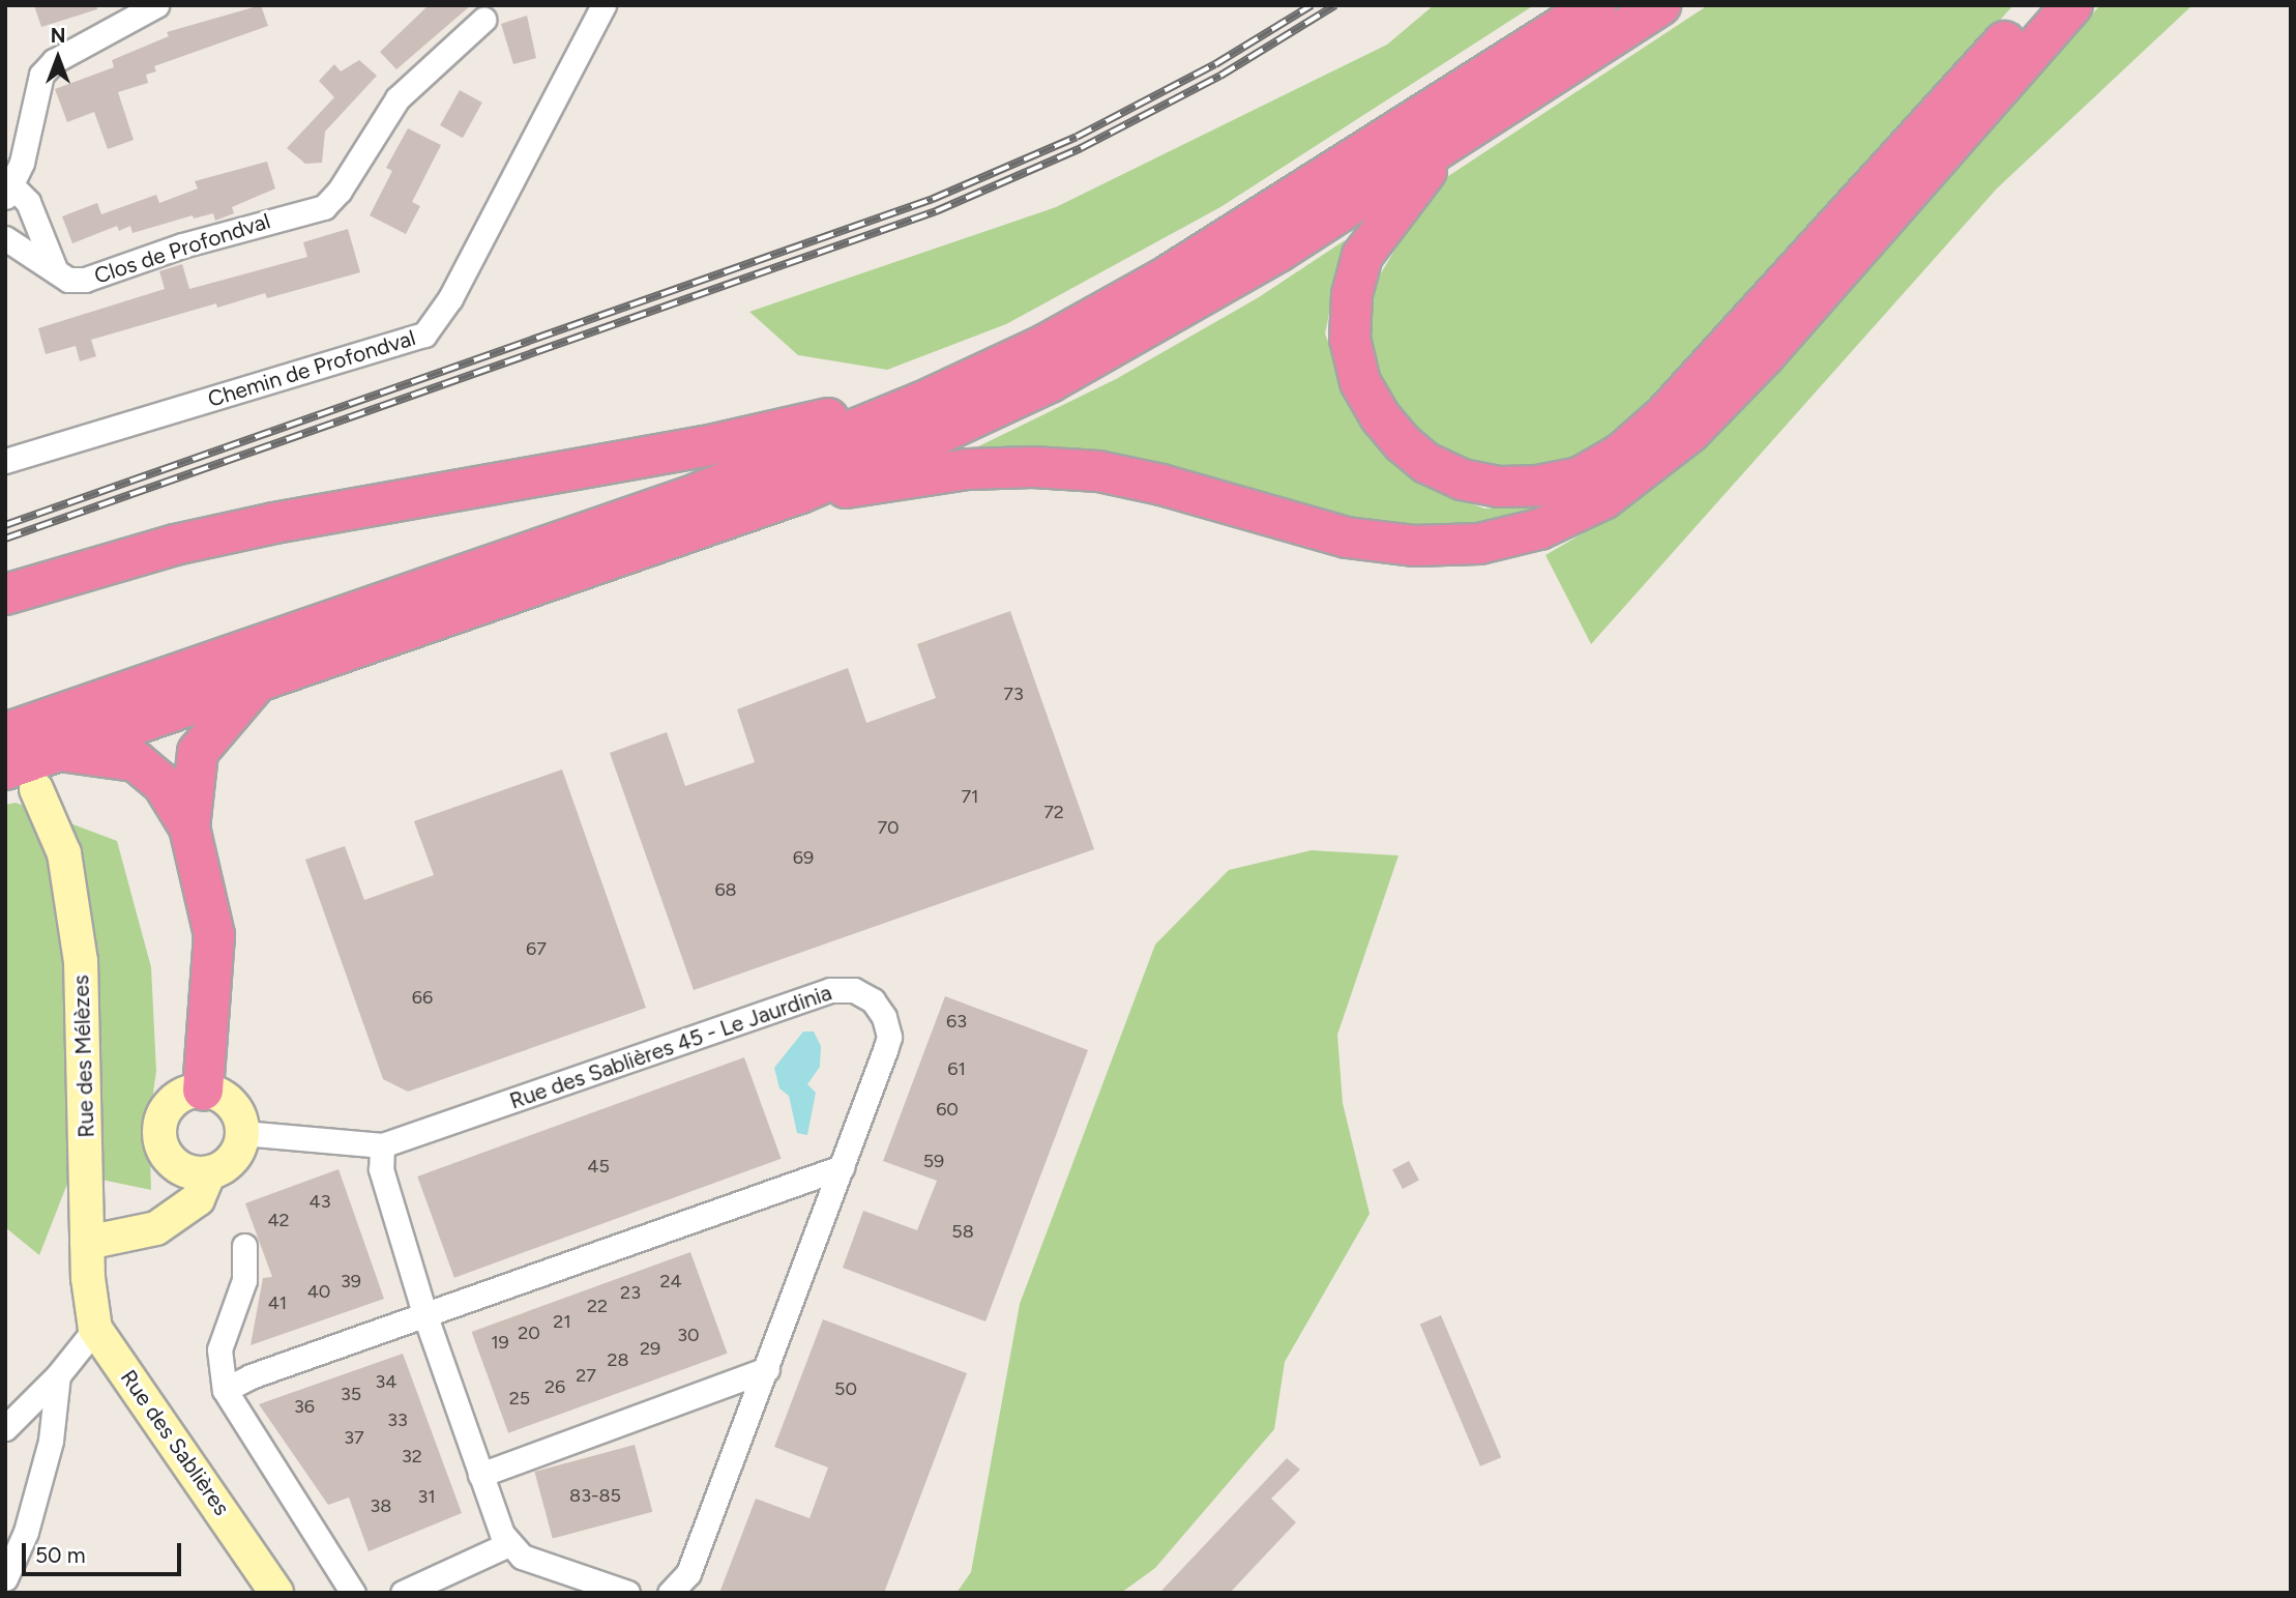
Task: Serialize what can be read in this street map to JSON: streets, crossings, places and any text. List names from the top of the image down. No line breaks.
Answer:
{"streets":{"street":["Clos de Profondval","Chemin de Profondval","Rue des Sablières 45 - Le Jaurdinia","Rue des Mélèzes","Rue des Sablières"]},"crossings":[["Rue des Mélèzes","Rue des Sablières"]],"house_numbers":["73","71","72","70","69","68","67","66","63","61","60","59","45","43","42","58","39","24","40","23","41","22","21","20","30","19","29","28","27","34","26","50","35","25","36","33","37","32","83-85","31","38"],"scale_bar":"50 m","north":"top"}
